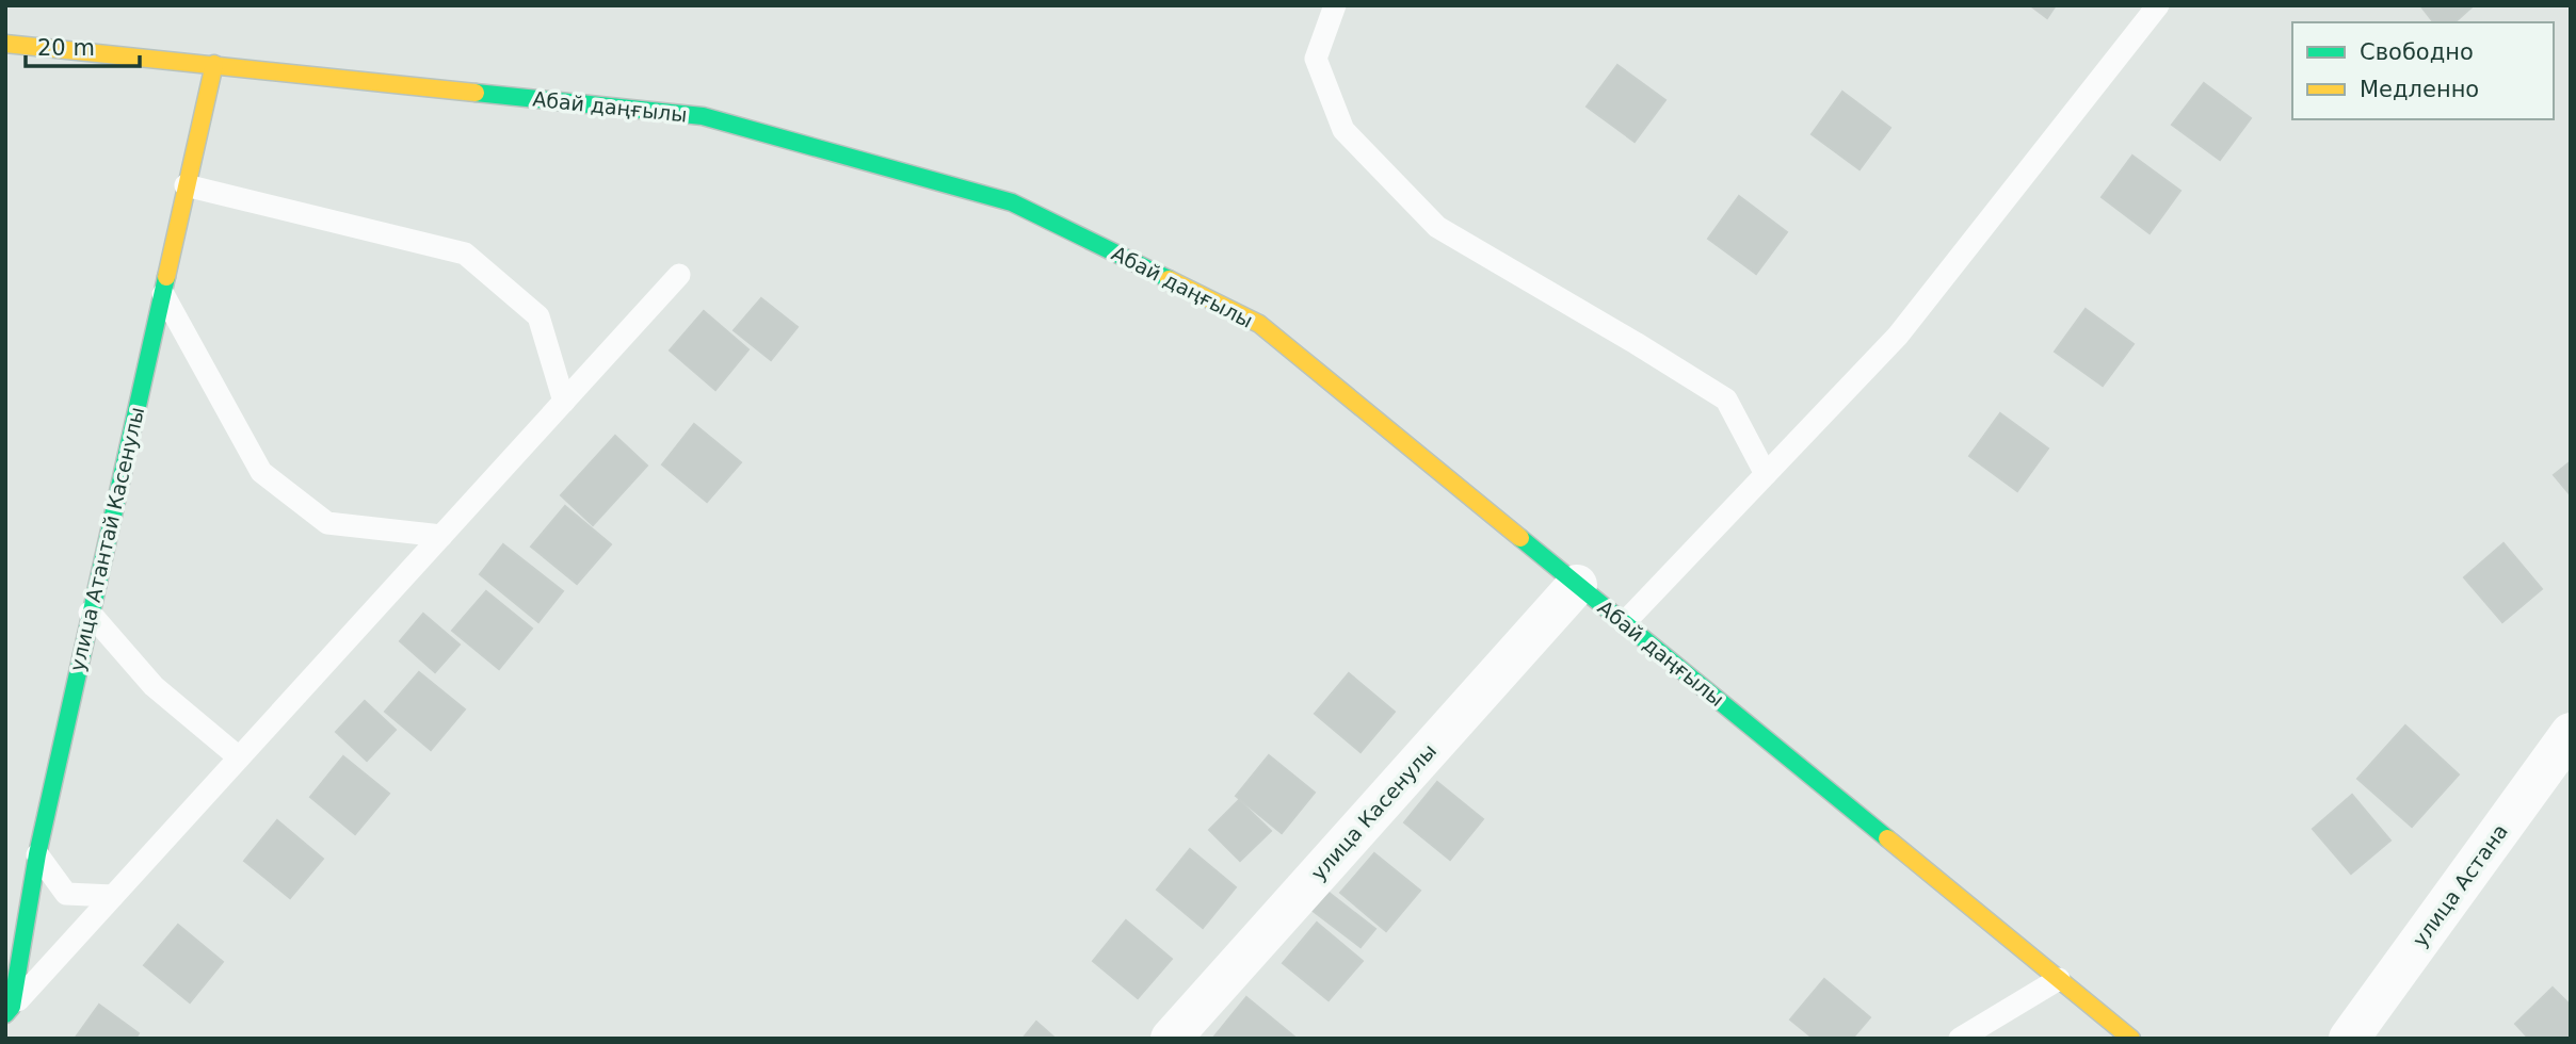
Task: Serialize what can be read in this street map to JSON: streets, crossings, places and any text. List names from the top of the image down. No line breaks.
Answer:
{"streets":{"street":["Абай даңғылы","улица Атантай Касенулы","улица Касенулы","улица Астана"]},"crossings":[["Абай даңғылы","улица Атантай Касенулы"],["Абай даңғылы","улица Касенулы"]],"legend":["Свободно","Медленно"],"scale_bar":"20 m"}
